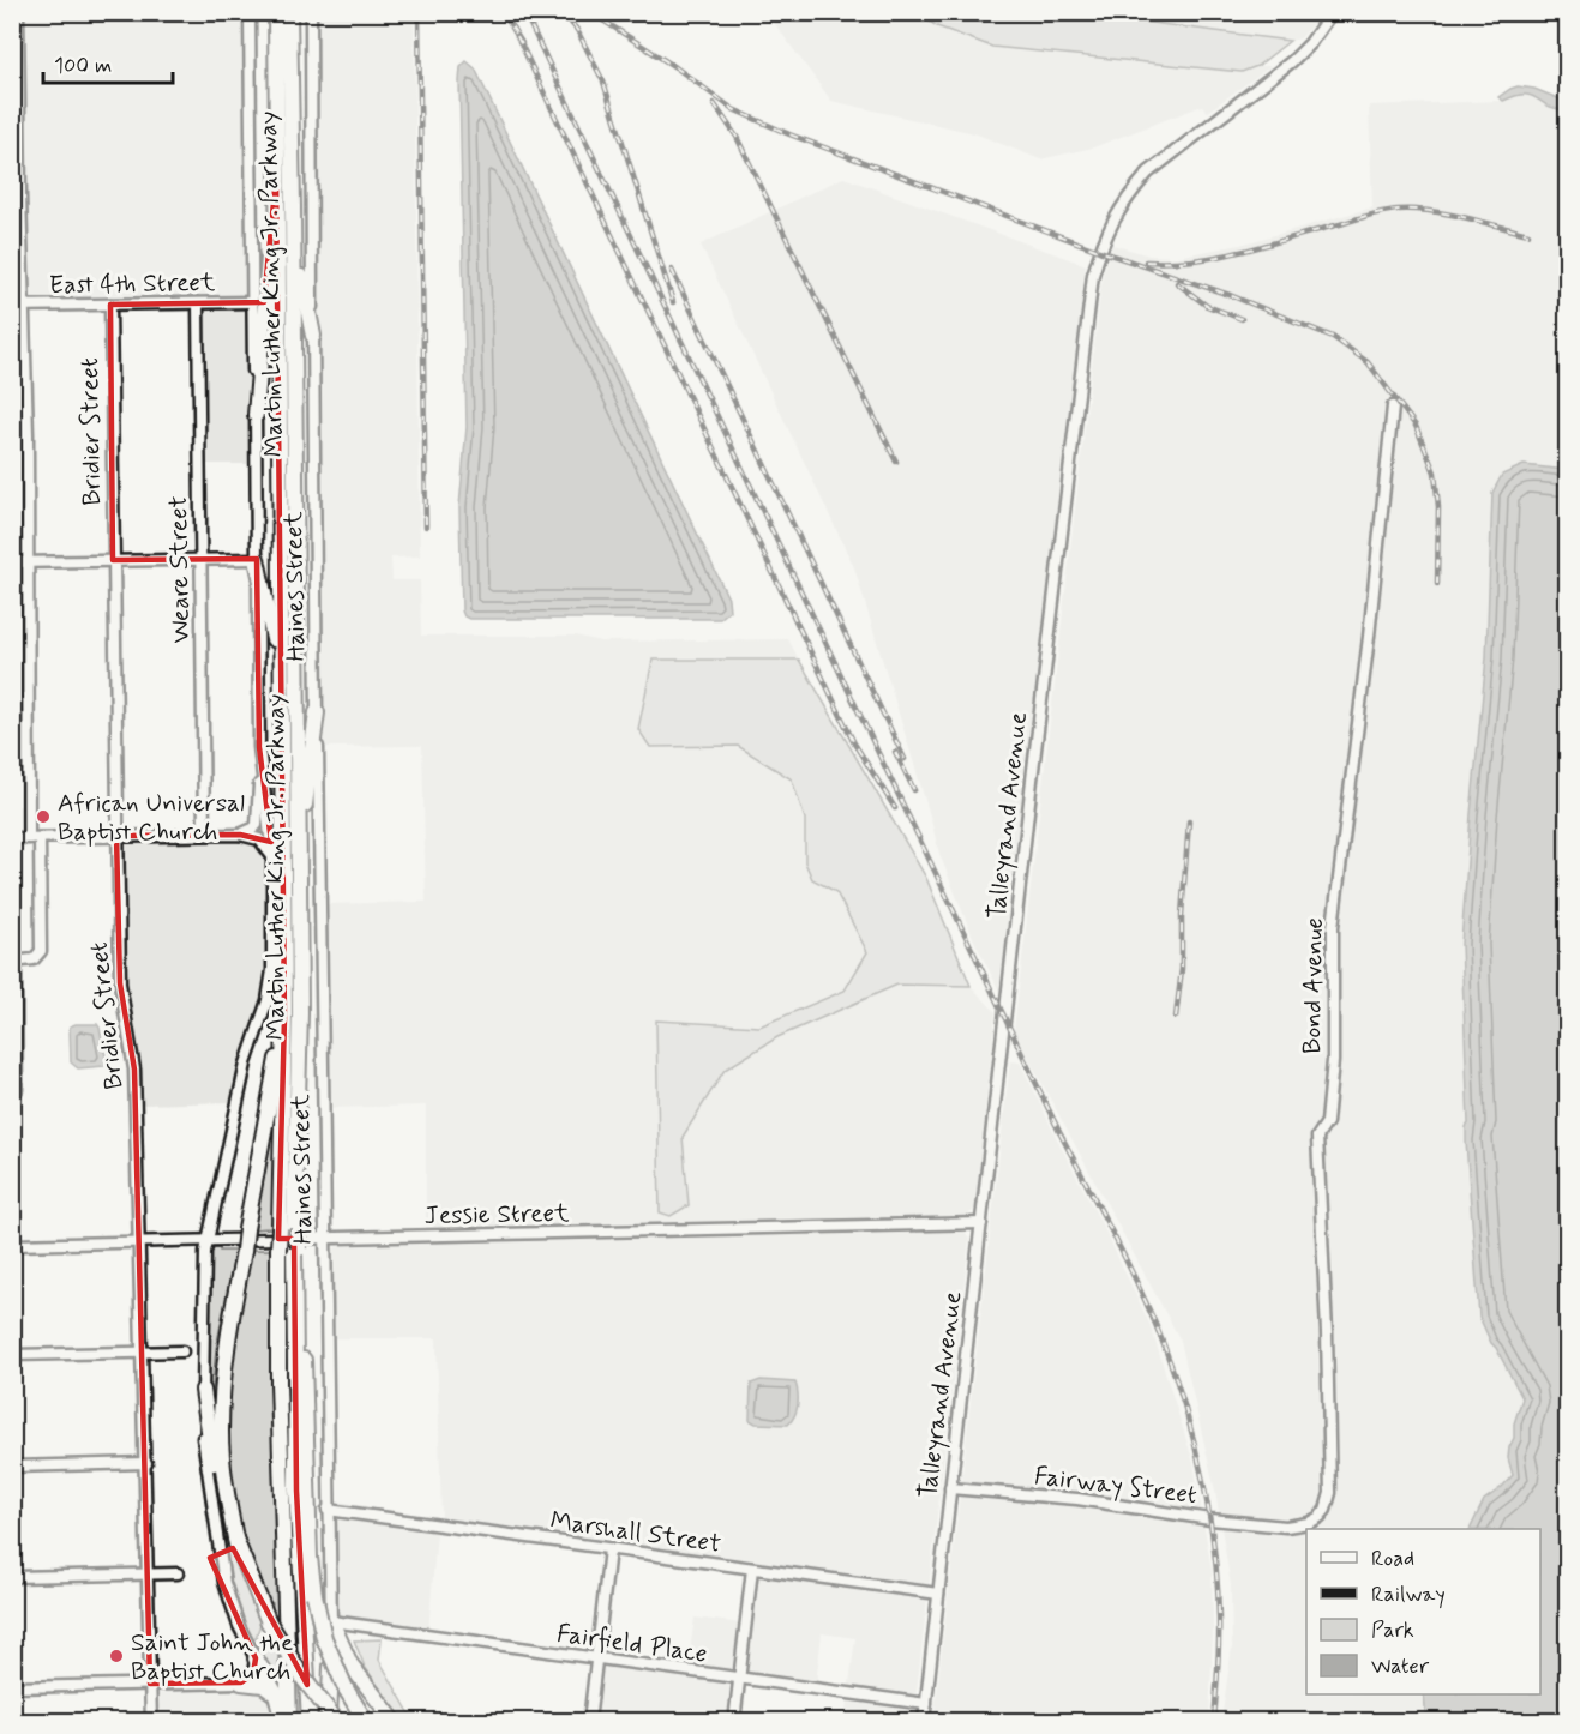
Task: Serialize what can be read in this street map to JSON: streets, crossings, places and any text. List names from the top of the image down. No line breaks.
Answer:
{"streets":{"highway":["Martin Luther King Jr. Parkway"],"street":["East 4th Street","Bridier Street","Weare Street","Haines Street","Talleyrand Avenue","Bond Avenue","Jessie Street","Fairway Street","Marshall Street","Fairfield Place"]},"crossings":[["East 4th Street","Bridier Street"],["East 4th Street","Weare Street"],["East 4th Street","Haines Street"],["Bridier Street","Jessie Street"],["Haines Street","Jessie Street"],["Haines Street","Marshall Street"],["Haines Street","Fairfield Place"],["Talleyrand Avenue","Jessie Street"],["Talleyrand Avenue","Fairway Street"],["Talleyrand Avenue","Marshall Street"],["Talleyrand Avenue","Fairfield Place"],["Bond Avenue","Fairway Street"]],"places":["African Universal Baptist Church","Saint John the Baptist Church"],"legend":["Road","Railway","Park","Water"],"scale_bar":"100 m"}
